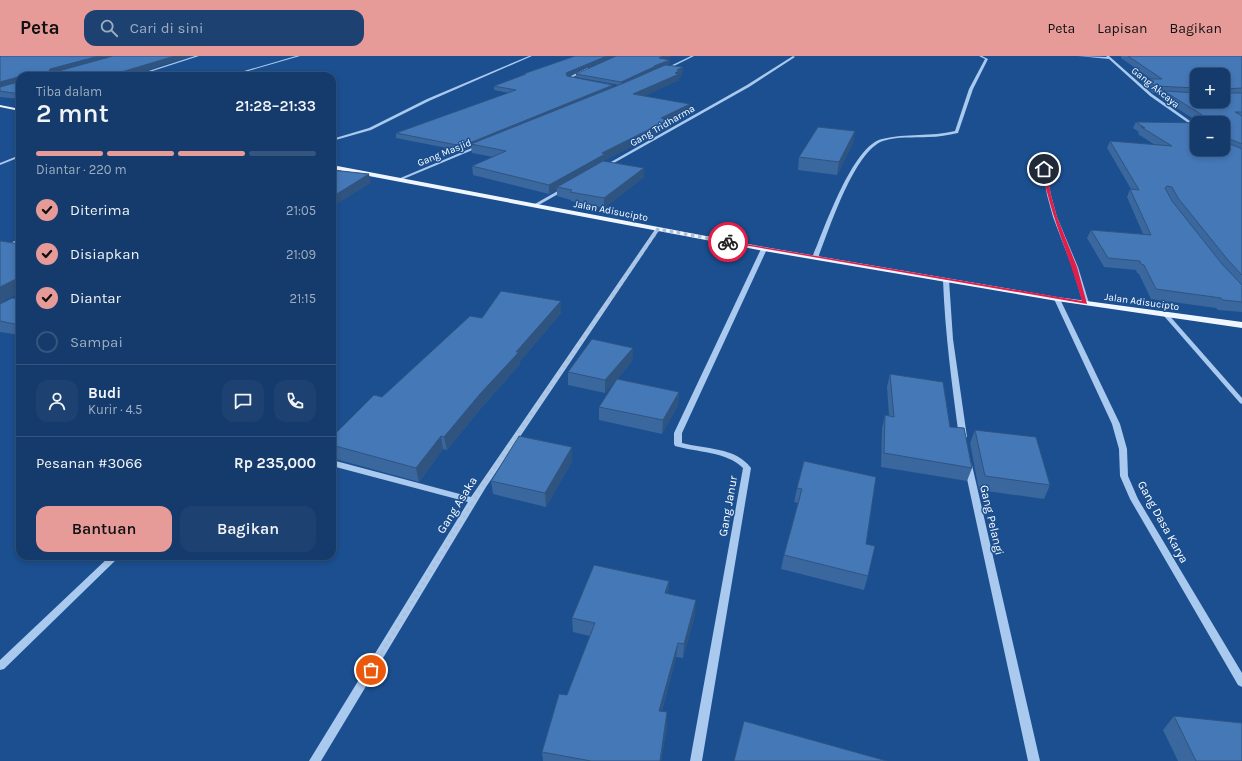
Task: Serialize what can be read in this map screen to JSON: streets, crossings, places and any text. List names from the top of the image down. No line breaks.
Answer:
{"streets":{"main road":["Jalan Adisucipto"],"street":["Gang Akcaya","Gang Tridharma","Gang Masjid","Gang Asaka","Gang Janur","Gang Pelangi","Gang Dasa Karya"]},"crossings":[["Gang Masjid","Jalan Adisucipto"],["Jalan Adisucipto","Gang Asaka"],["Jalan Adisucipto","Gang Janur"],["Jalan Adisucipto","Gang Pelangi"],["Jalan Adisucipto","Gang Dasa Karya"]],"page":{"header":"Peta","search":"Cari di sini","nav":["Peta","Lapisan","Bagikan"],"map_buttons":["+","−"],"heading":["2 mnt","Tiba dalam","21:28–21:33"],"panel":["Budi","Kurir · 4.5","Pesanan #3066","Rp 235,000"],"bar":"Diantar · 220 m","list":[["Diterima","21:05"],["Disiapkan","21:09"],["Diantar","21:15"],"Sampai"],"buttons":["Bantuan","Bagikan"]}}
